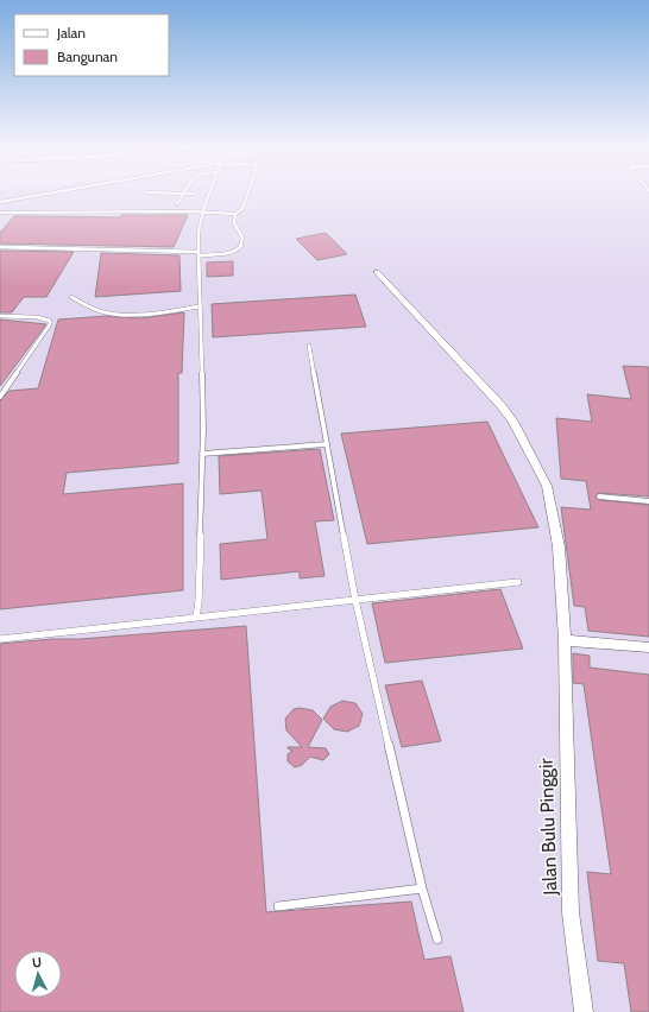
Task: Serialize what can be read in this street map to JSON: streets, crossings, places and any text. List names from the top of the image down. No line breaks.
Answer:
{"streets":{"street":["Jalan Bulu Pinggir"]},"legend":["Jalan","Bangunan"],"north":"top"}
